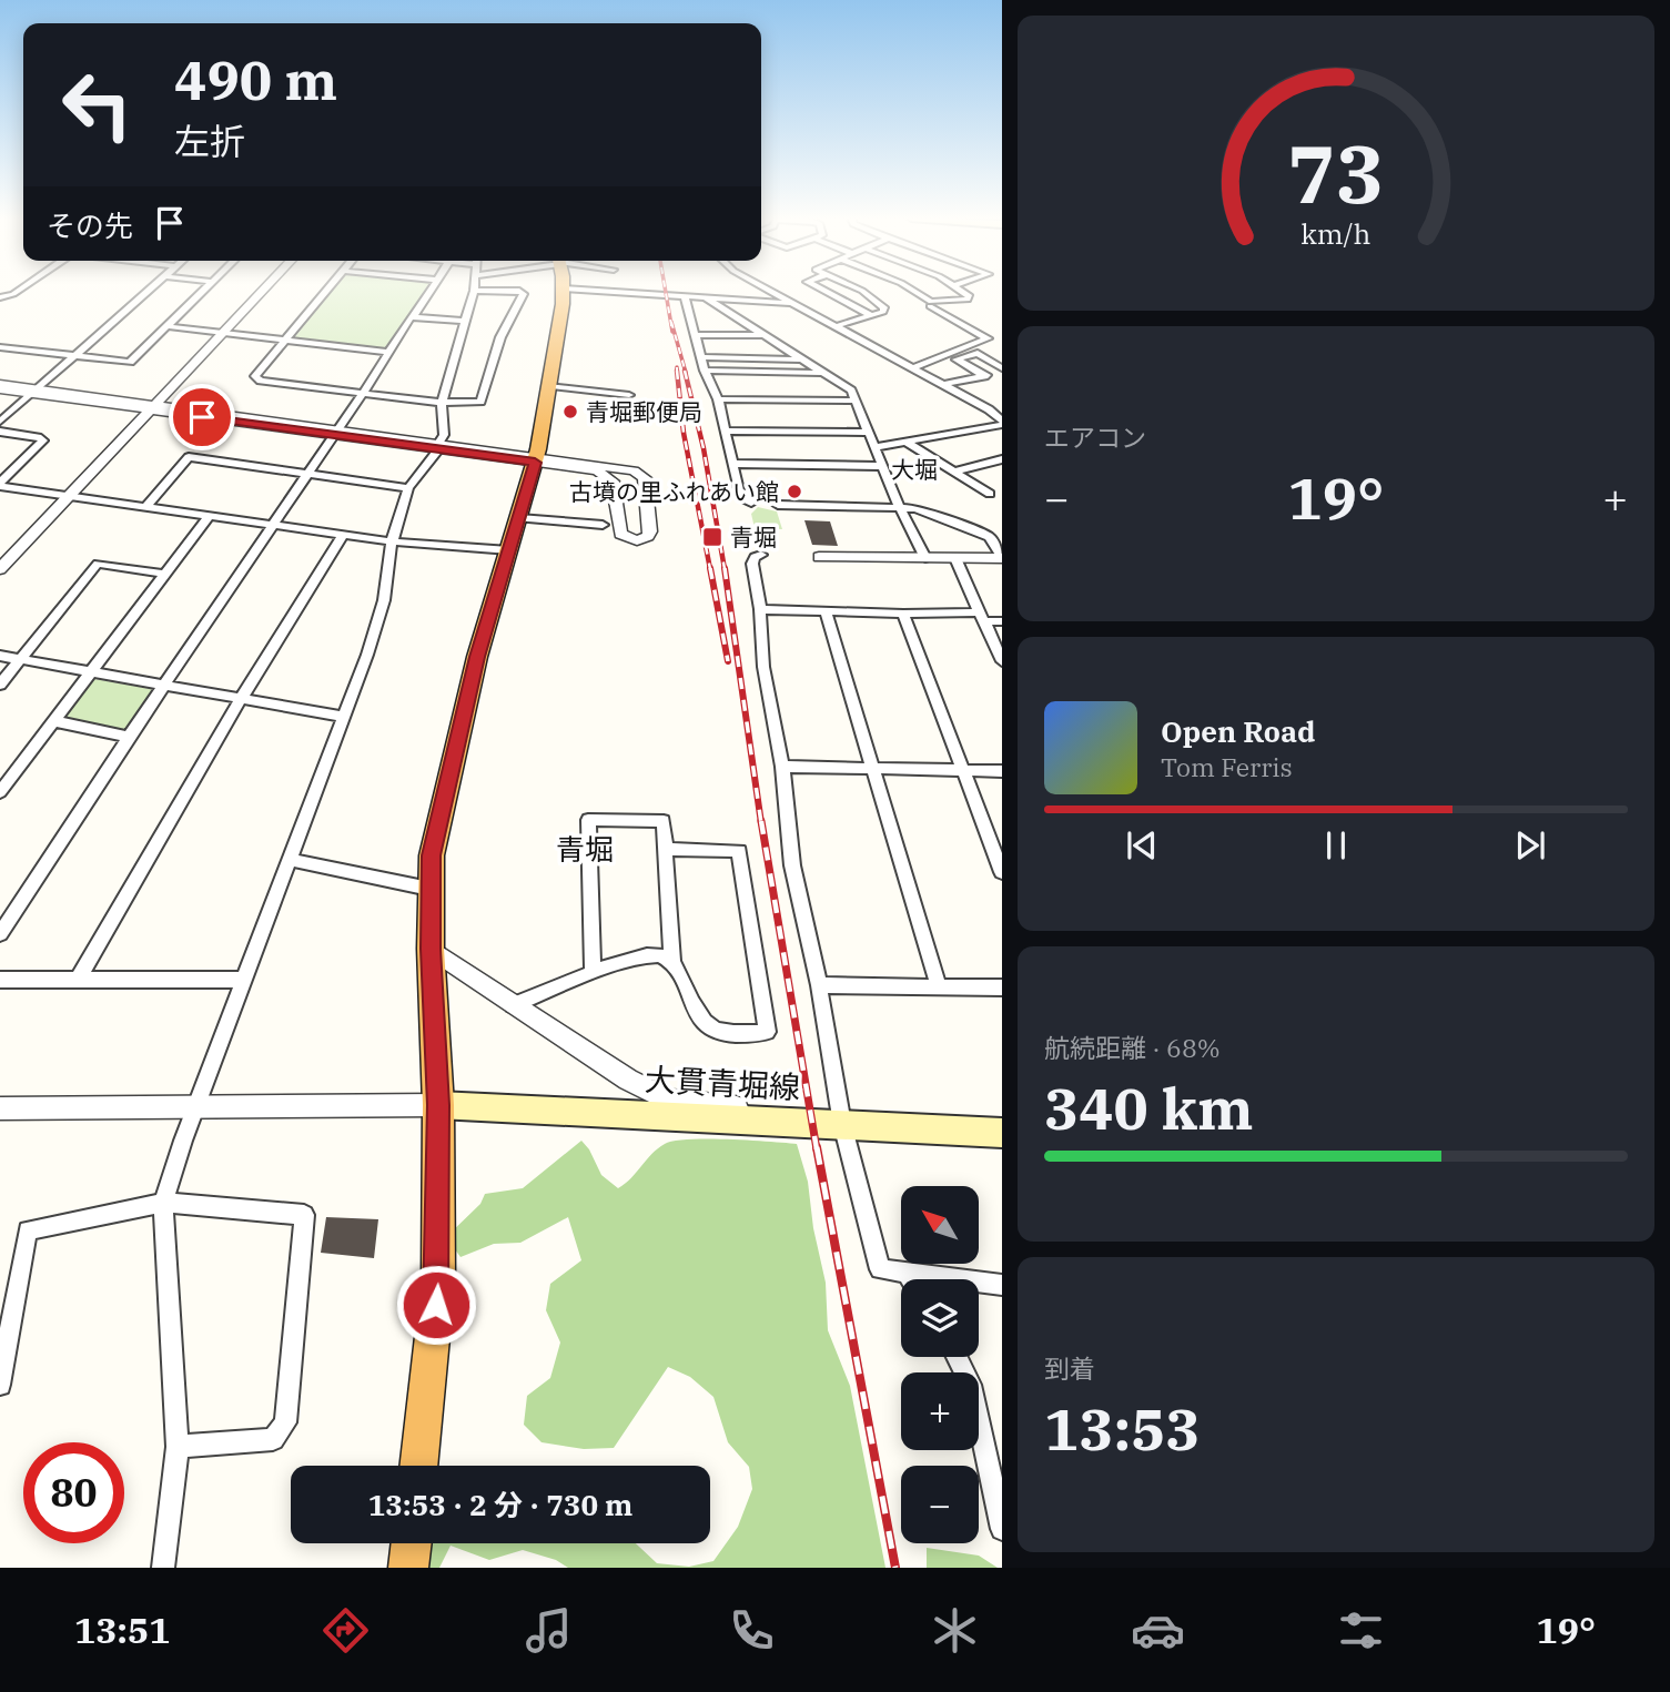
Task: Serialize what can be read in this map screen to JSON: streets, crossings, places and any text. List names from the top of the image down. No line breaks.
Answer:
{"streets":{"main road":["大貫青堀線"]},"districts":["大堀","青堀"],"places":{"other":["青堀郵便局","古墳の里ふれあい館"],"transit":["青堀"]},"north":"top left","page":{"turn":["490 m","左折"],"then":"その先","tile":["エアコン",["航続距離 · 68%","340 km"],["到着","13:53"]],"heat":["−","19°","+"],"song":["Open Road","Tom Ferris"],"map_buttons":["+","−"],"limit":"80","trip":"13:53 · 2 分 · 730 m","tabs":["13:51","19°"],"gauge":["73","km/h"]}}
